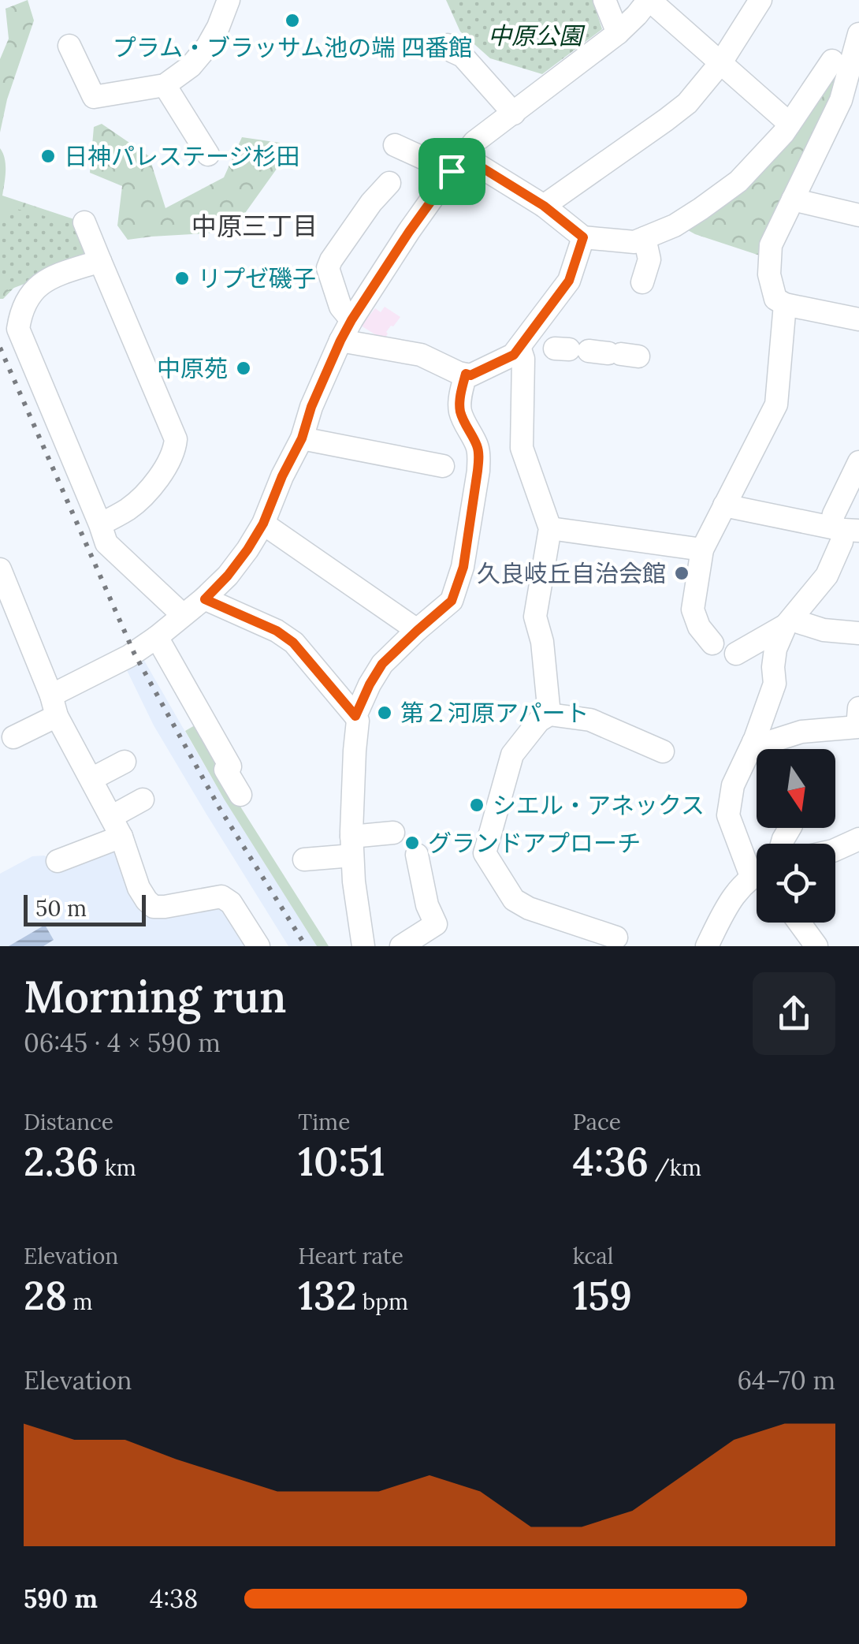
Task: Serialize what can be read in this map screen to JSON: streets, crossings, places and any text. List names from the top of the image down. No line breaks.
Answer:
{"districts":["中原三丁目"],"parks":["中原公園"],"places":["プラム・ブラッサム池の端 四番館","日神パレステージ杉田","リプゼ磯子","中原苑","久良岐丘自治会館","第２河原アパート","シエル・アネックス","グランドアプローチ"],"scale_bar":"50 m","north":"bottom","page":{"scale":"50 m","heading":["Morning run","06:45 · 4 × 590 m"],"stats":[["Distance","2.36 km"],["Time","10:51"],["Pace","4:36 /km"],["Elevation","28 m"],["Heart rate","132 bpm"],["kcal","159"]],"chart":["Elevation","64–70 m"],"list":[{"name":"590 m","note":"4:38"}]}}
